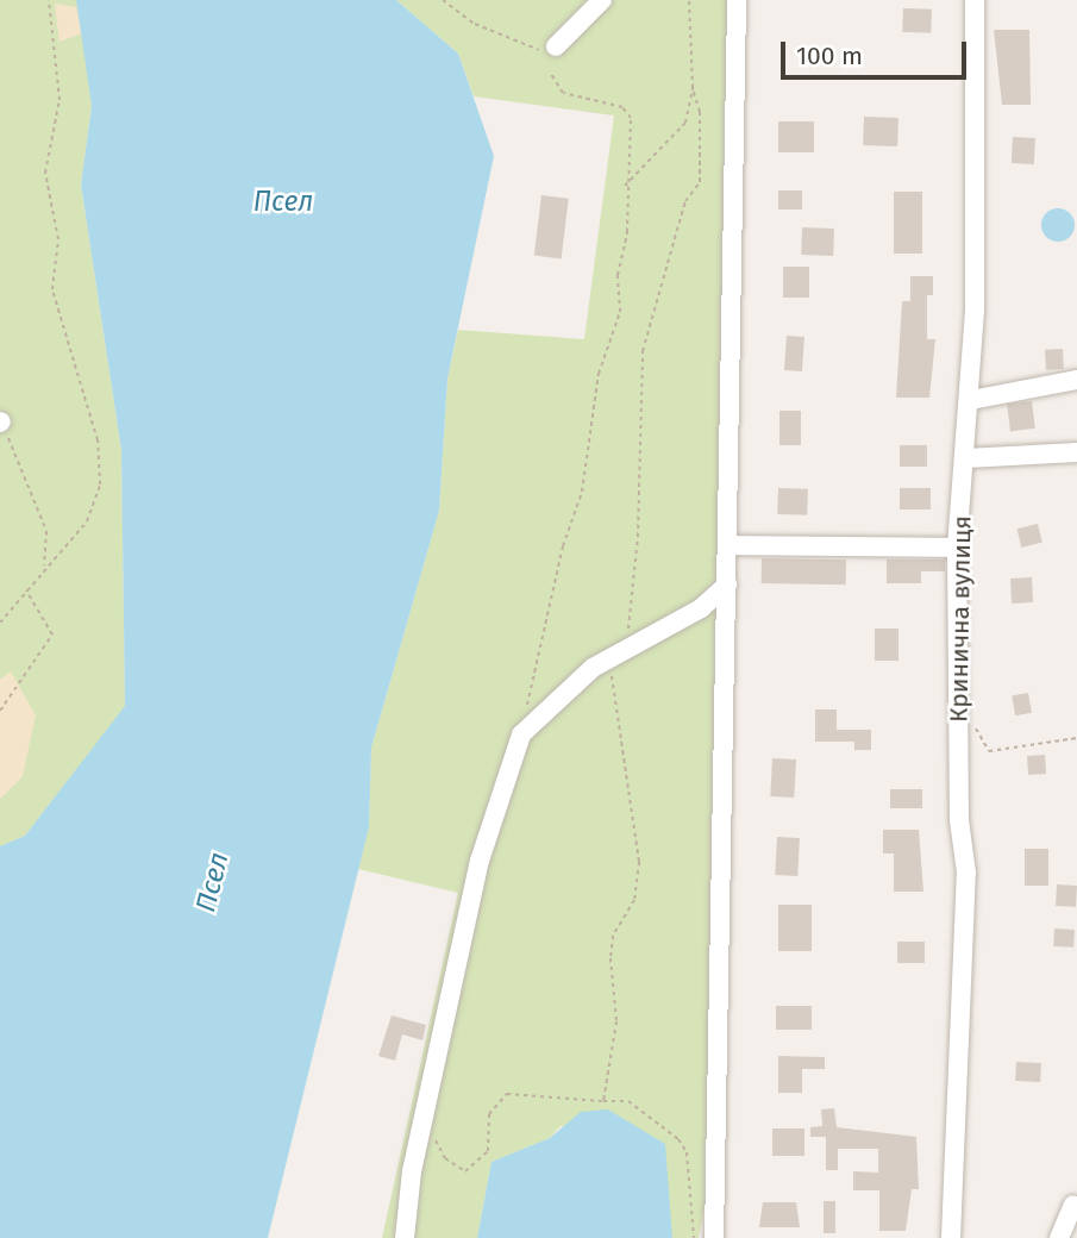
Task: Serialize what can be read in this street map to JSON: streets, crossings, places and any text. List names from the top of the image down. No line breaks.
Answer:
{"streets":{"street":["Кринична вулиця"]},"water":["Псел"],"scale_bar":"100 m"}
